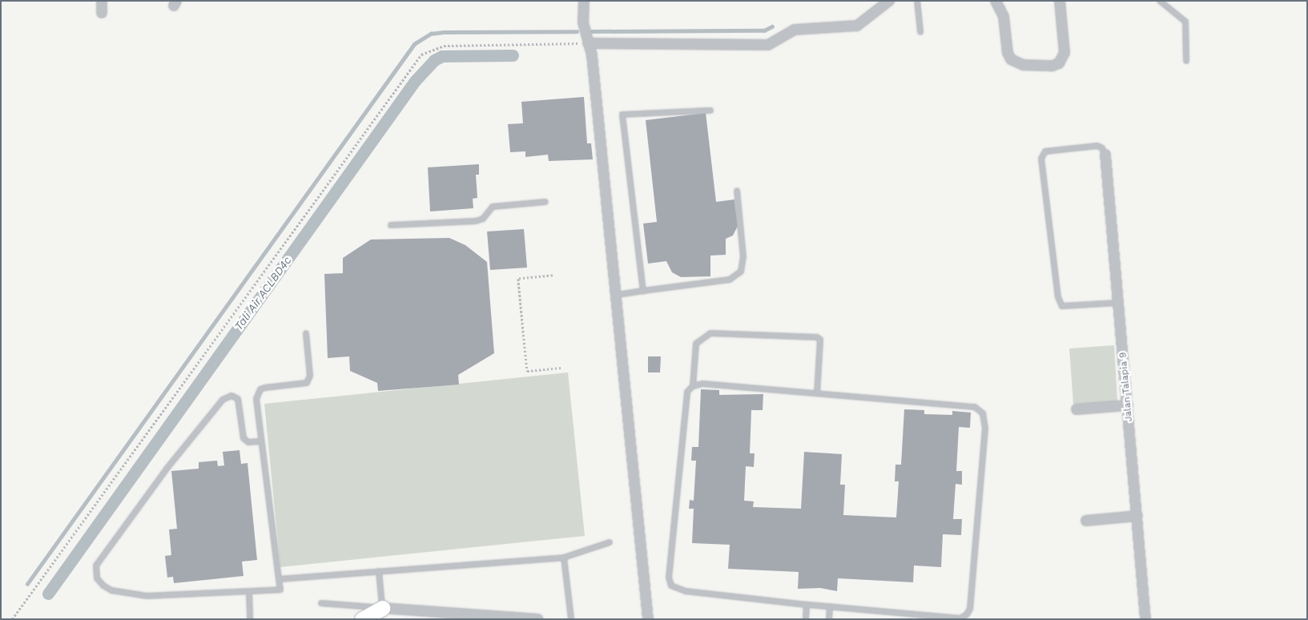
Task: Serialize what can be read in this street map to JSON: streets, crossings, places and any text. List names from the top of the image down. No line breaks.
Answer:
{"streets":{"street":["Jalan Talapia 9"]},"water":["Tali Air ACLBD4c"]}
